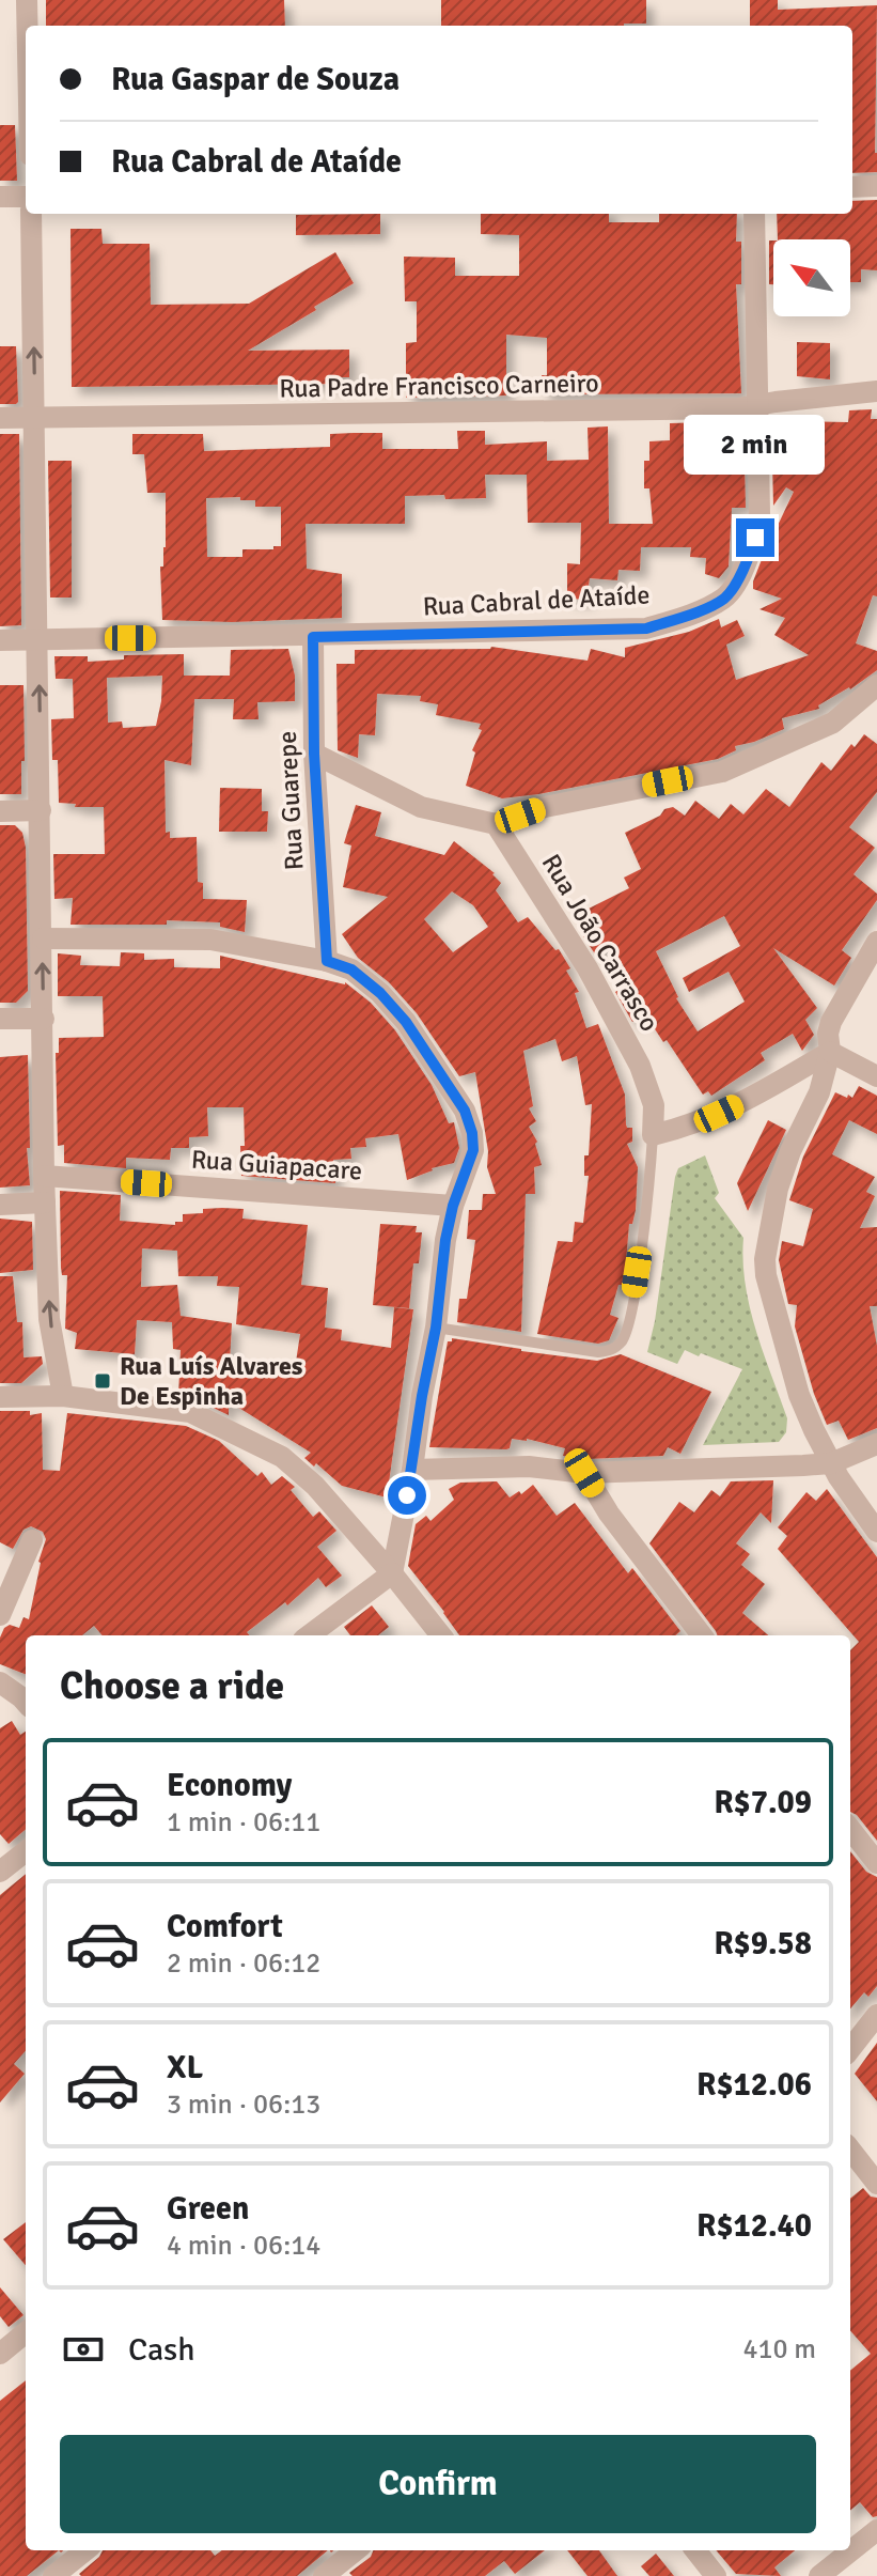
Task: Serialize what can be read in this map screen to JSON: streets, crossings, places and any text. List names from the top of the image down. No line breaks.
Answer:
{"streets":{"street":["Rua Padre Francisco Carneiro","Rua Cabral de Ataíde","Rua Guarepe","Rua João Carrasco","Rua Guiapacare"]},"crossings":[["Rua Padre Francisco Carneiro","Rua Cabral de Ataíde"],["Rua Cabral de Ataíde","Rua Guarepe"]],"places":{"transit":["Rua Luís Alvares De Espinha"]},"north":"top left","page":{"banner":["Rua Gaspar de Souza","Rua Cabral de Ataíde"],"bubble":"2 min","heading":"Choose a ride","list":[{"name":"Economy","note":"1 min · 06:11","value":"R$7.09"},{"name":"Comfort","note":"2 min · 06:12","value":"R$9.58"},{"name":"XL","note":"3 min · 06:13","value":"R$12.06"},{"name":"Green","note":"4 min · 06:14","value":"R$12.40"}],"pay":["Cash","410 m"],"buttons":"Confirm"}}
